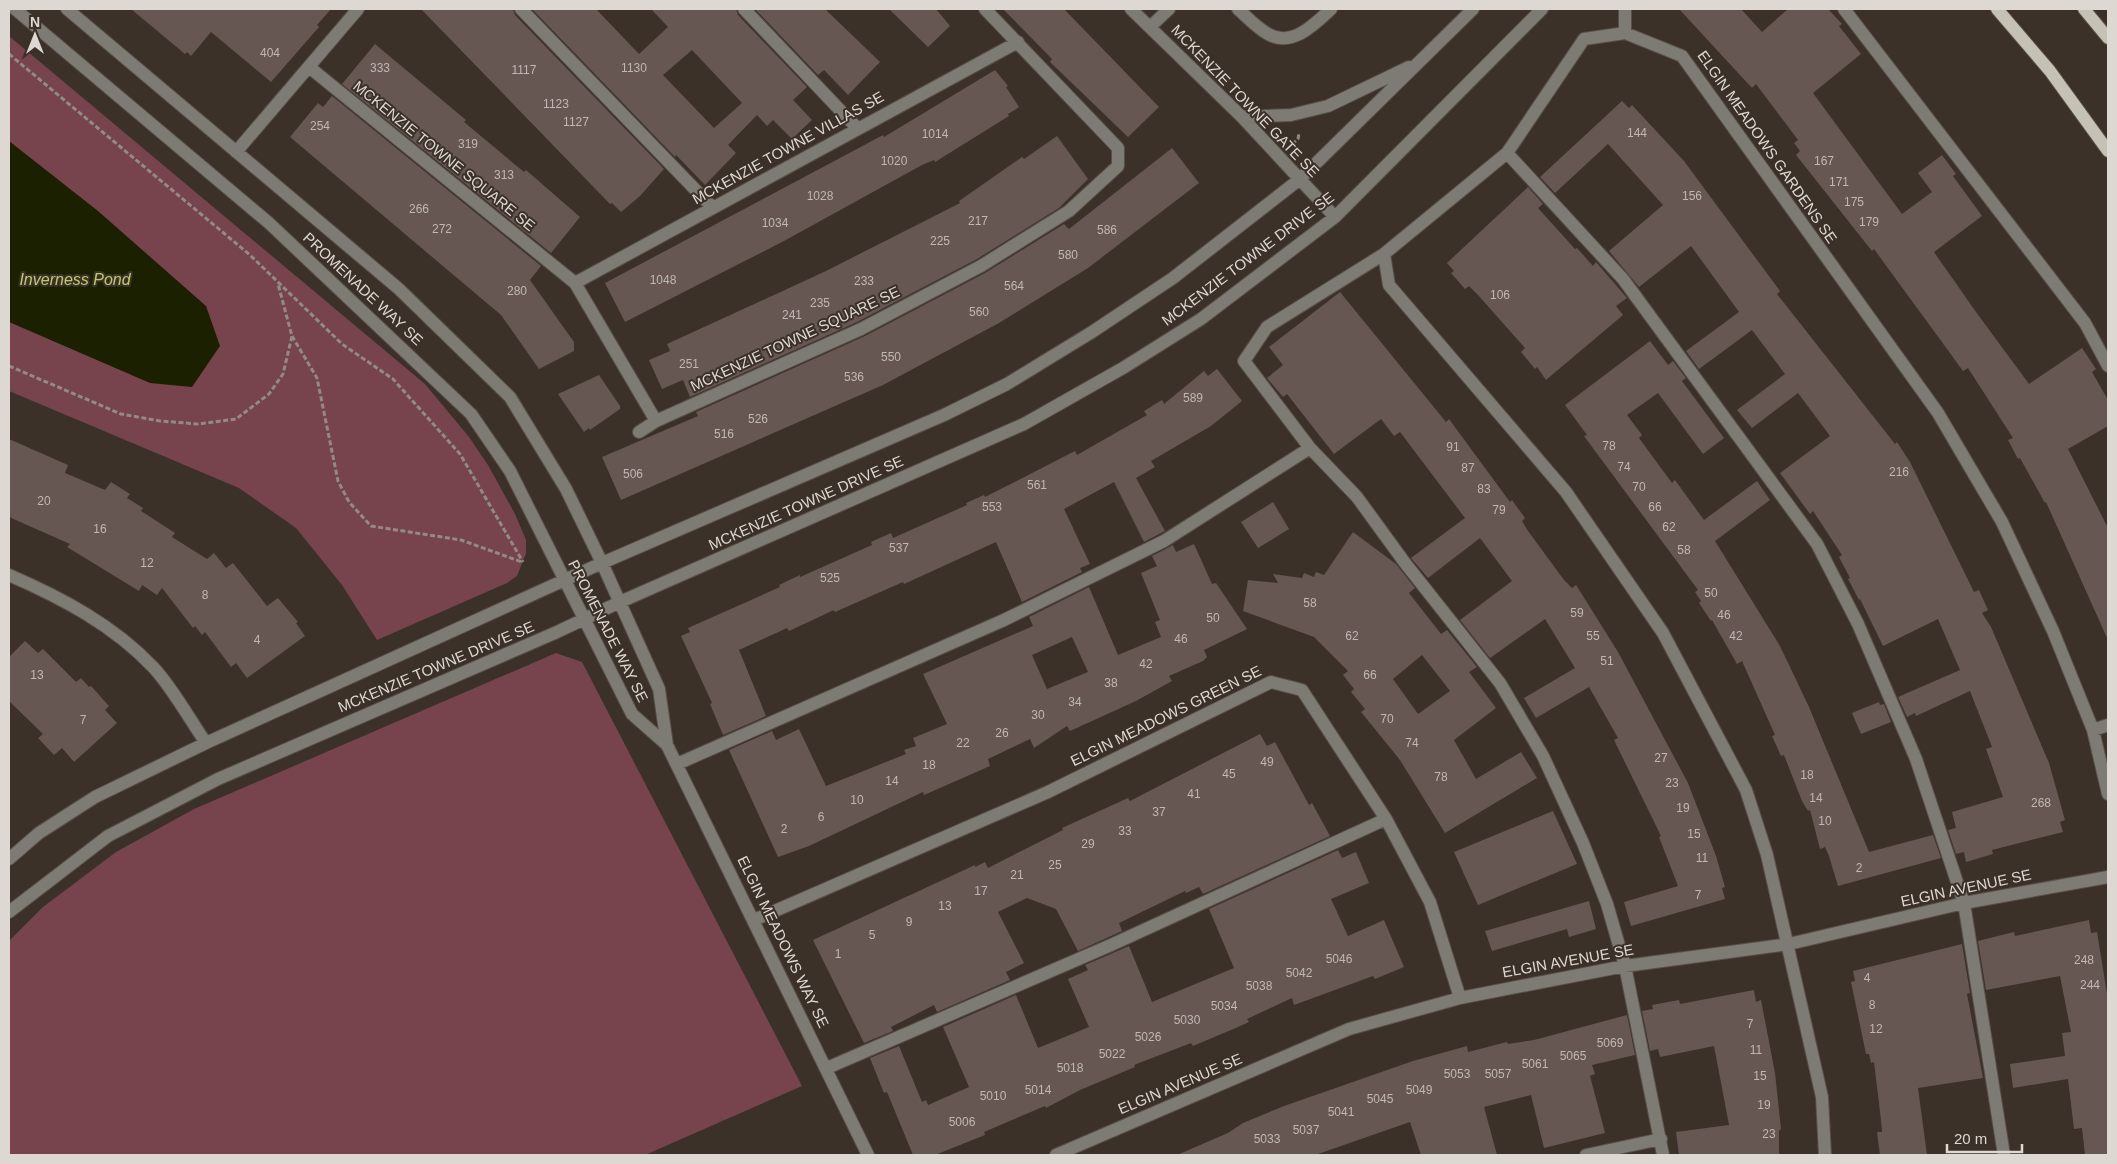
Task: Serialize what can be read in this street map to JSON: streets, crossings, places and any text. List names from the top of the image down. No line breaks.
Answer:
{"streets":{"street":["MCKENZIE TOWNE GATE SE","ELGIN MEADOWS GARDENS SE","MCKENZIE TOWNE VILLAS SE","MCKENZIE TOWNE SQUARE SE","MCKENZIE TOWNE DRIVE SE","PROMENADE WAY SE","ELGIN MEADOWS GREEN SE","ELGIN AVENUE SE","ELGIN MEADOWS WAY SE"]},"crossings":[["MCKENZIE TOWNE GATE SE","MCKENZIE TOWNE DRIVE SE"],["MCKENZIE TOWNE VILLAS SE","MCKENZIE TOWNE SQUARE SE"],["MCKENZIE TOWNE DRIVE SE","PROMENADE WAY SE"],["PROMENADE WAY SE","ELGIN MEADOWS WAY SE"],["ELGIN MEADOWS GREEN SE","ELGIN AVENUE SE"],["ELGIN MEADOWS GREEN SE","ELGIN MEADOWS WAY SE"]],"water":["Inverness Pond"],"house_numbers":["404","333","1130","1117","1123","1127","254","144","1014","319","1020","167","313","171","1028","156","175","266","217","179","1034","272","586","225","580","1048","233","564","280","106","235","560","241","550","251","536","589","526","516","78","91","74","87","216","506","561","70","83","20","553","66","79","62","16","537","58","12","525","50","8","58","59","46","50","62","55","42","46","4","51","42","13","66","38","34","30","70","7","26","22","74","27","49","18","45","18","78","14","23","41","14","10","268","19","37","6","10","2","33","15","29","11","25","2","21","17","7","13","9","5","1","5046","248","5042","4","244","5038","8","5034","5030","7","12","5026","5069","11","5022","5065","5061","5018","5053","5057","15","5014","5049","5010","5045","19","5041","5006","5037","23","5033"],"scale_bar":"20 m","north":"top"}
